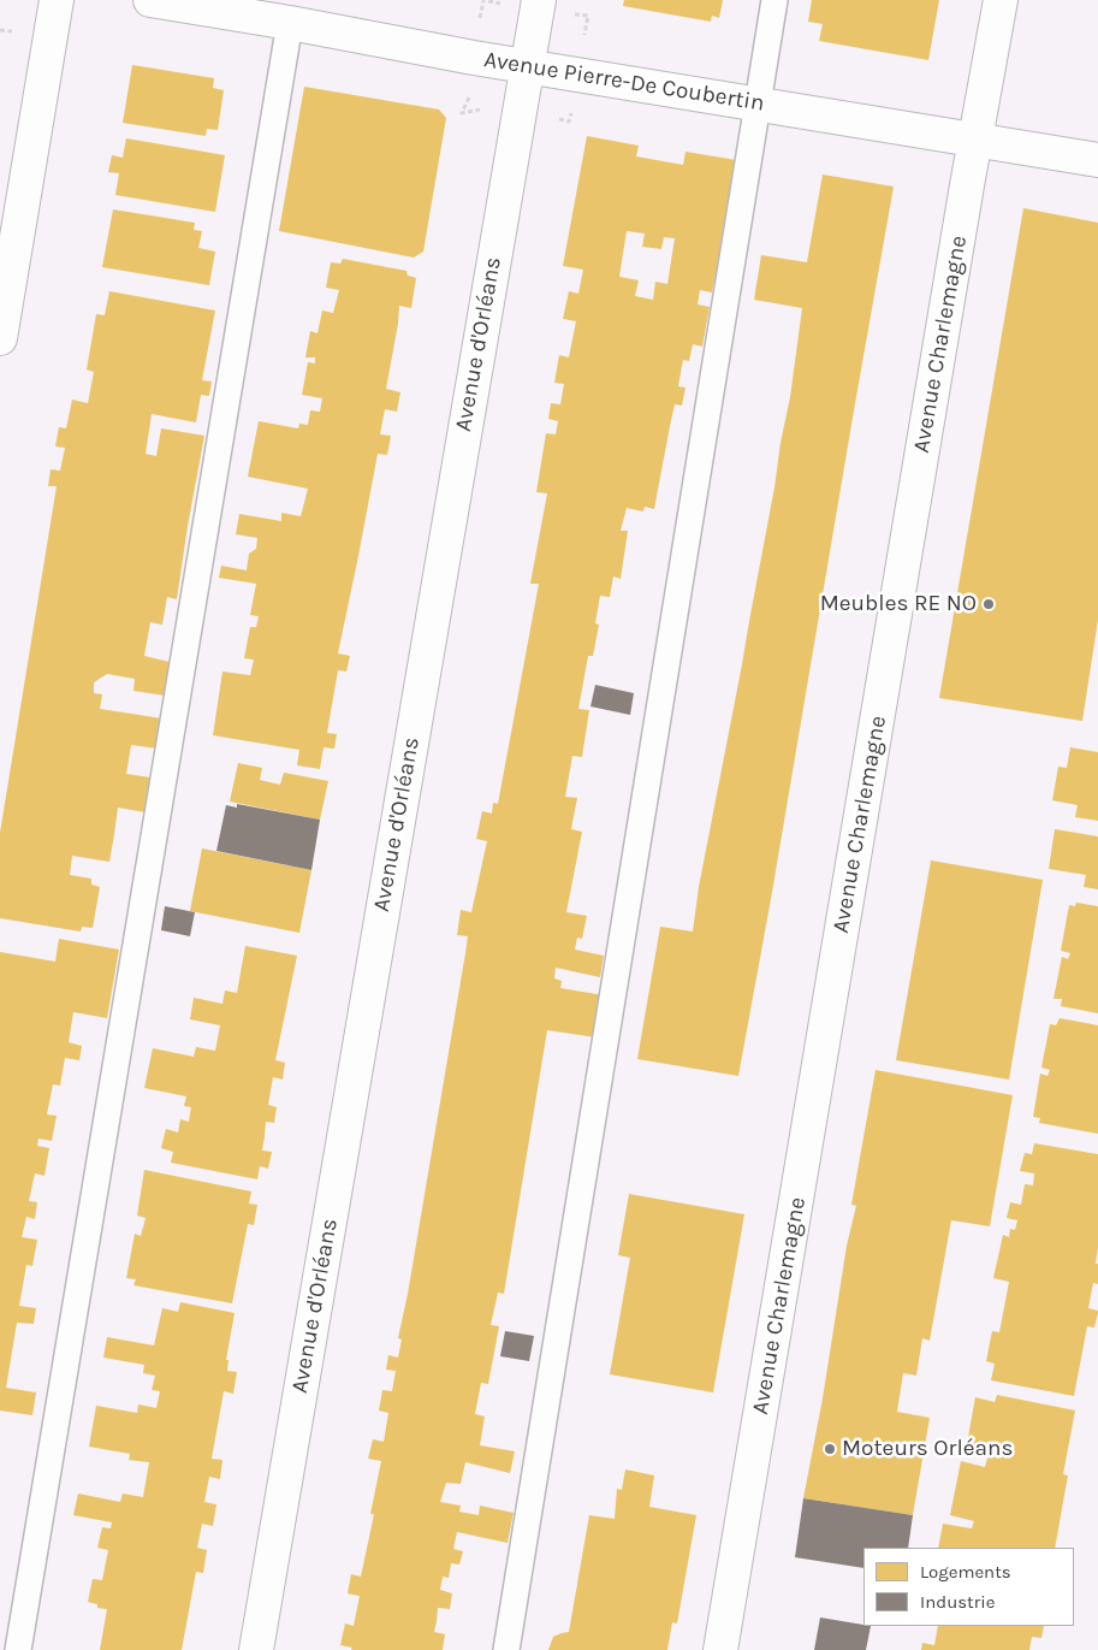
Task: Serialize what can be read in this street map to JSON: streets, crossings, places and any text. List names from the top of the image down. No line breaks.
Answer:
{"streets":{"street":["Avenue Pierre-De Coubertin","Avenue d'Orléans","Avenue Charlemagne"]},"crossings":[["Avenue Pierre-De Coubertin","Avenue d'Orléans"],["Avenue Pierre-De Coubertin","Avenue Charlemagne"]],"places":["Meubles RE NO","Moteurs Orléans"],"legend":["Logements","Industrie"]}
